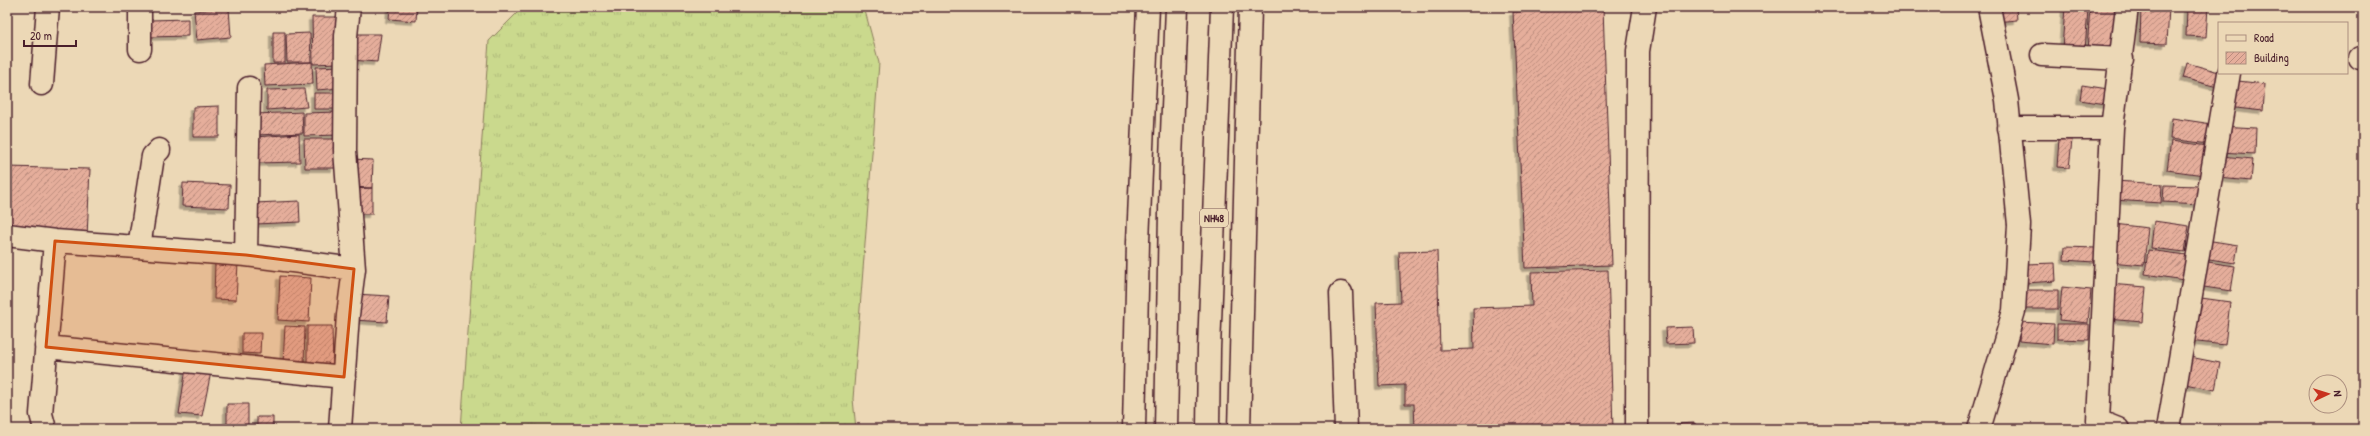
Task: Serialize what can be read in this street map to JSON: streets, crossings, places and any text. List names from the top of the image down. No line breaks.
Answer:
{"streets":{"main road":["NH48"]},"legend":["Road","Building"],"scale_bar":"20 m","north":"right"}
